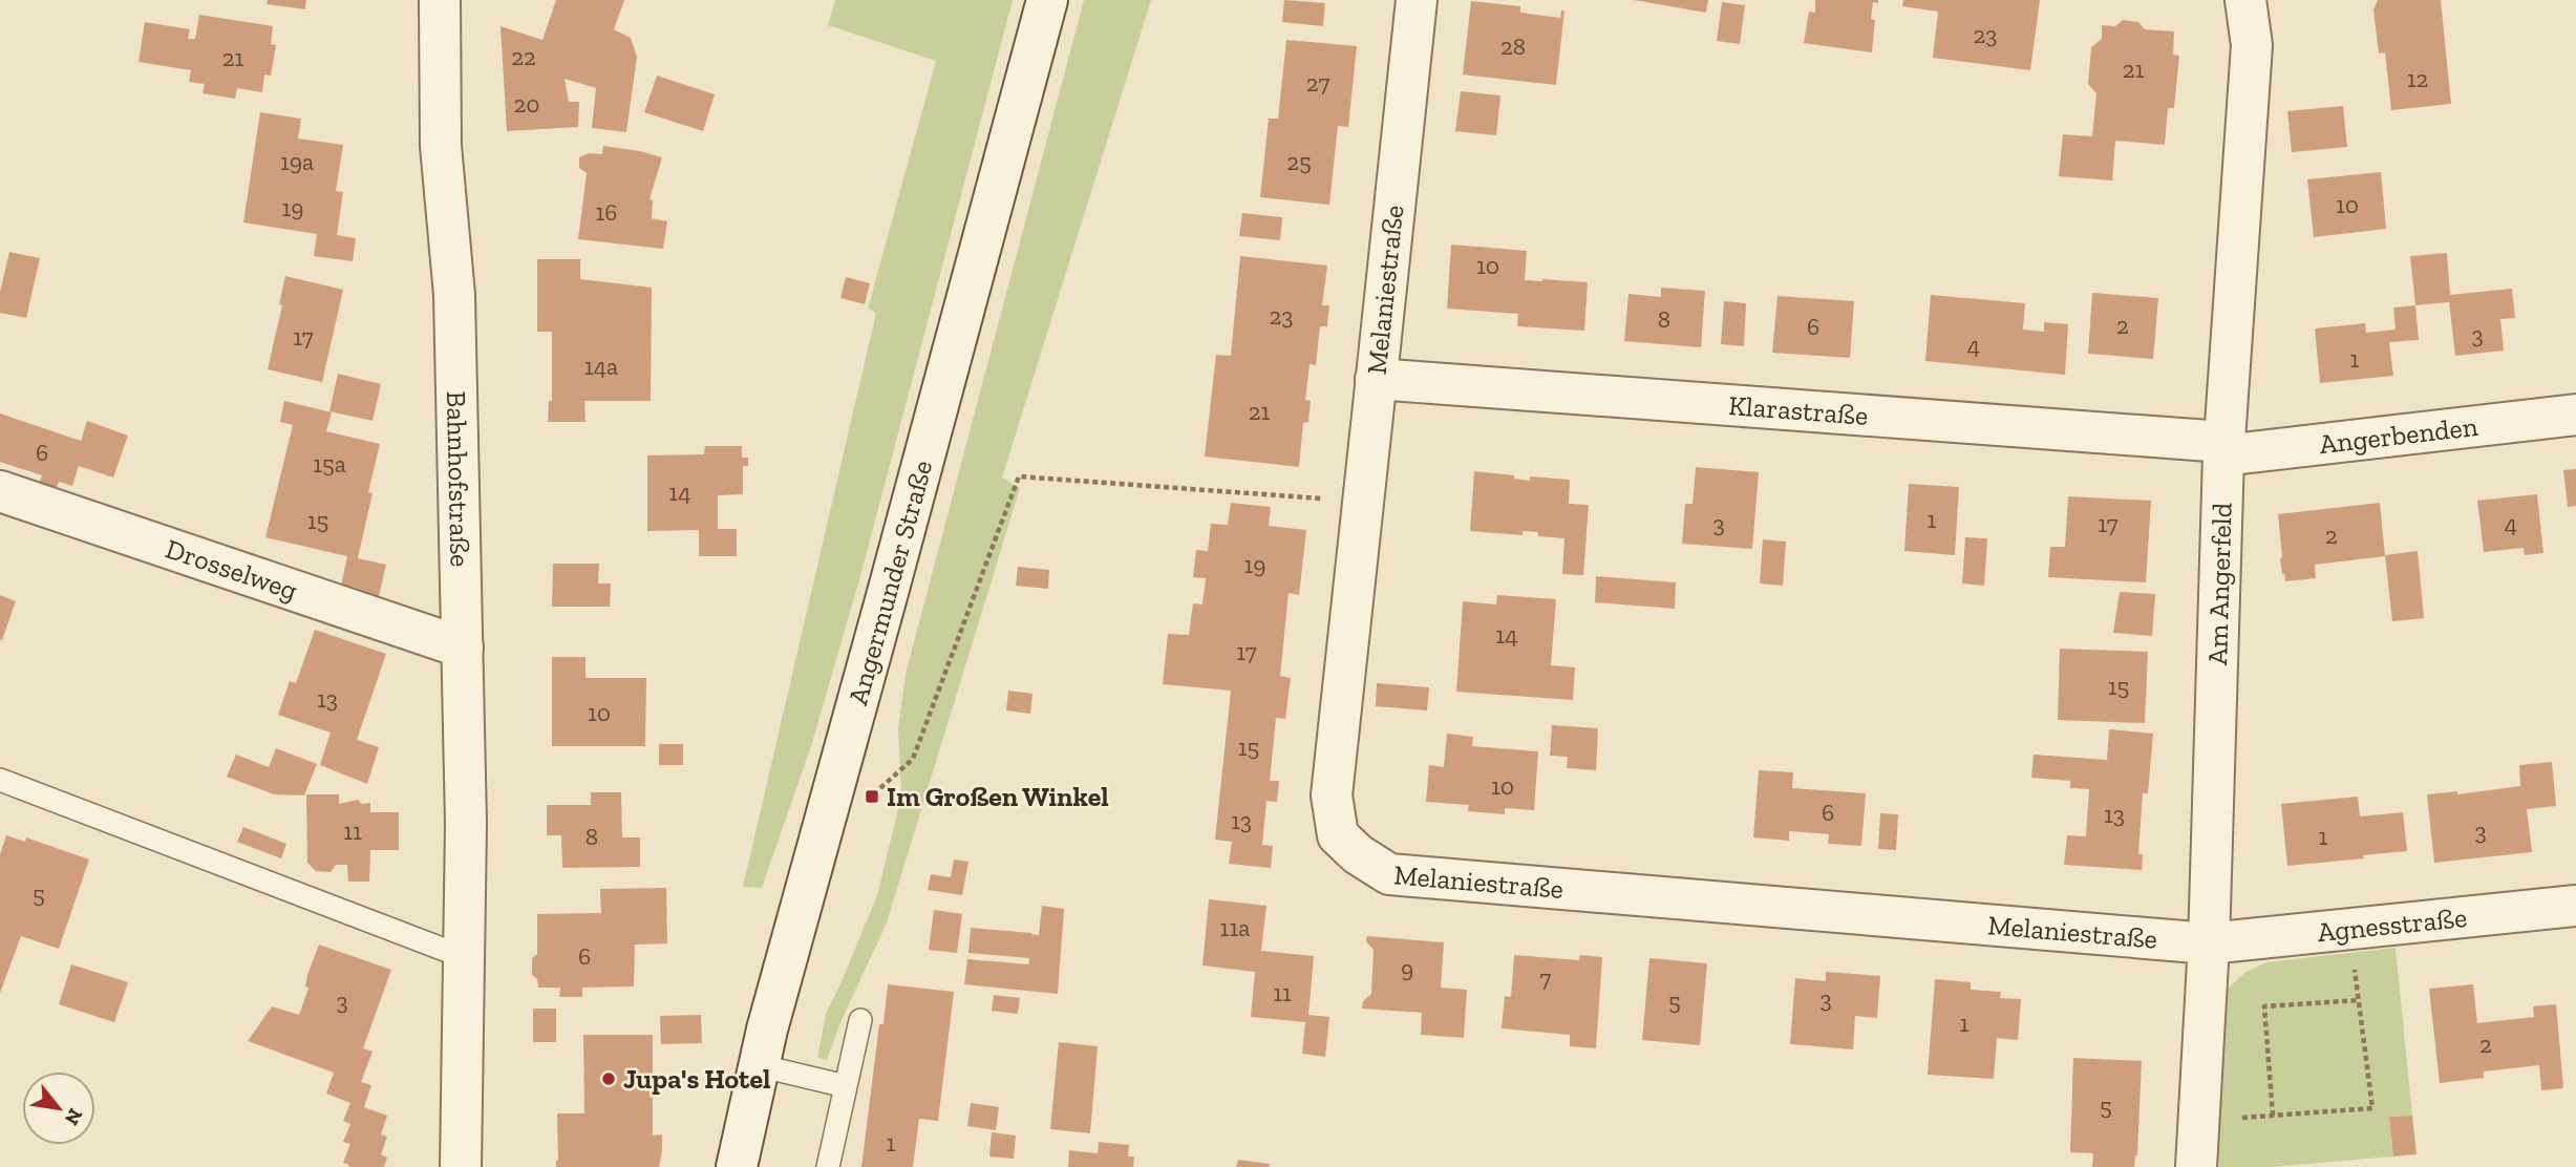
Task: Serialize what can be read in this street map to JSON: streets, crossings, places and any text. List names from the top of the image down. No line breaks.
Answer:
{"streets":{"street":["Melaniestraße","Klarastraße","Angerbenden","Bahnhofstraße","Drosselweg","Angermunder Straße","Am Angerfeld","Agnesstraße"]},"crossings":[["Melaniestraße","Klarastraße"],["Melaniestraße","Am Angerfeld"],["Melaniestraße","Agnesstraße"],["Klarastraße","Angerbenden"],["Klarastraße","Am Angerfeld"],["Angerbenden","Am Angerfeld"],["Bahnhofstraße","Drosselweg"],["Am Angerfeld","Agnesstraße"]],"places":{"transit":["Im Großen Winkel"],"other":["Jupa's Hotel"]},"house_numbers":["23","28","22","21","21","12","27","20","19a","25","10","19","16","10","23","8","2","6","3","17","4","1","14a","21","6","15a","14","1","15","3","17","4","2","19","14","17","15","13","10","15","10","6","13","13","11","3","8","1","5","11a","6","9","7","11","3","3","5","1","2","5","1"],"north":"bottom right"}
